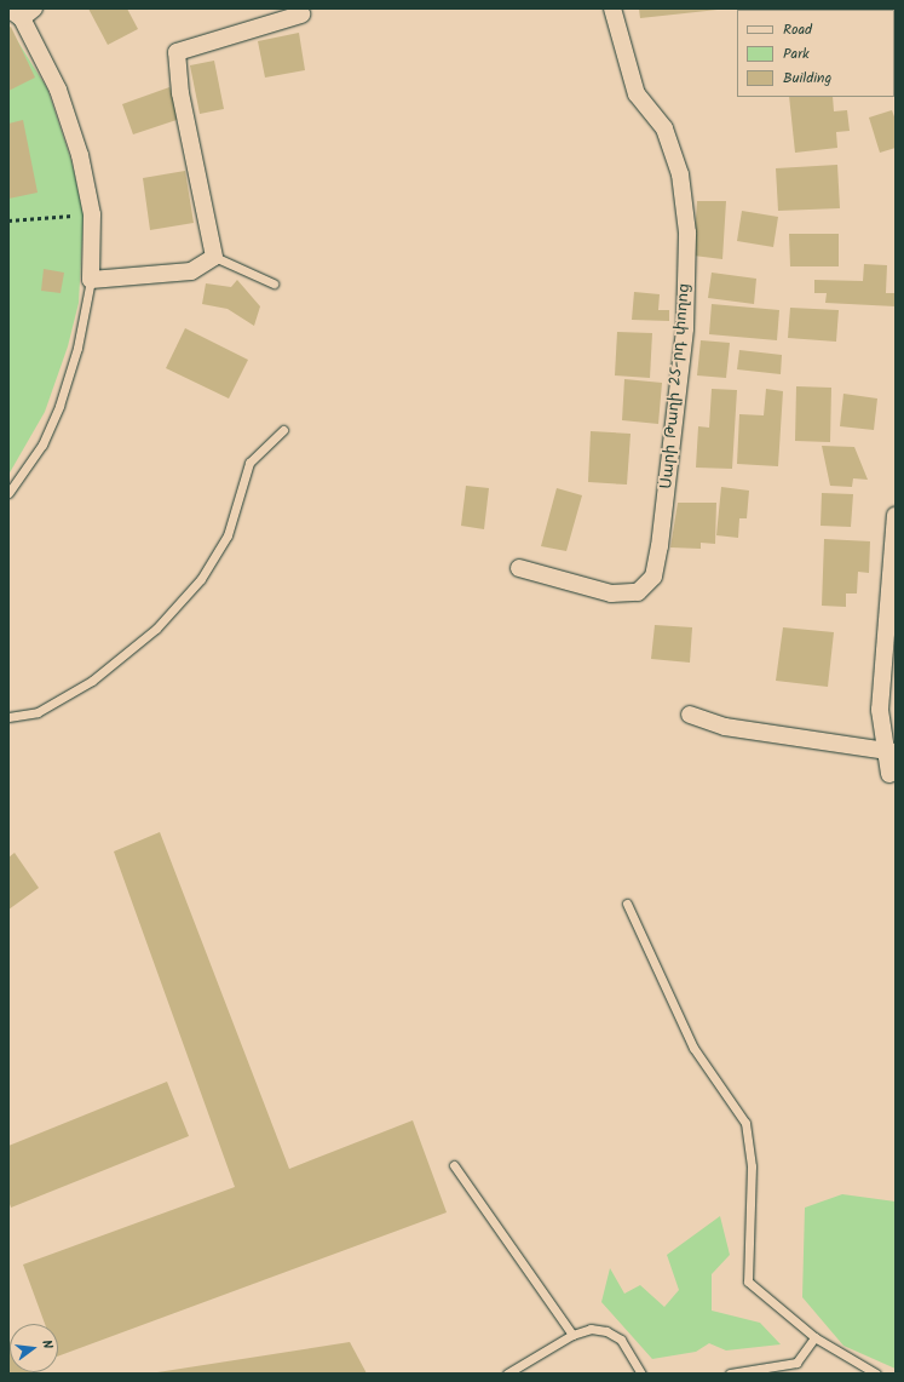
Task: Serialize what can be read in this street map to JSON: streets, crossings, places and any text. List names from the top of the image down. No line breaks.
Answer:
{"streets":{"street":["Սարի Թաղի 25-րդ փողոց"]},"legend":["Road","Park","Building"],"north":"right"}
